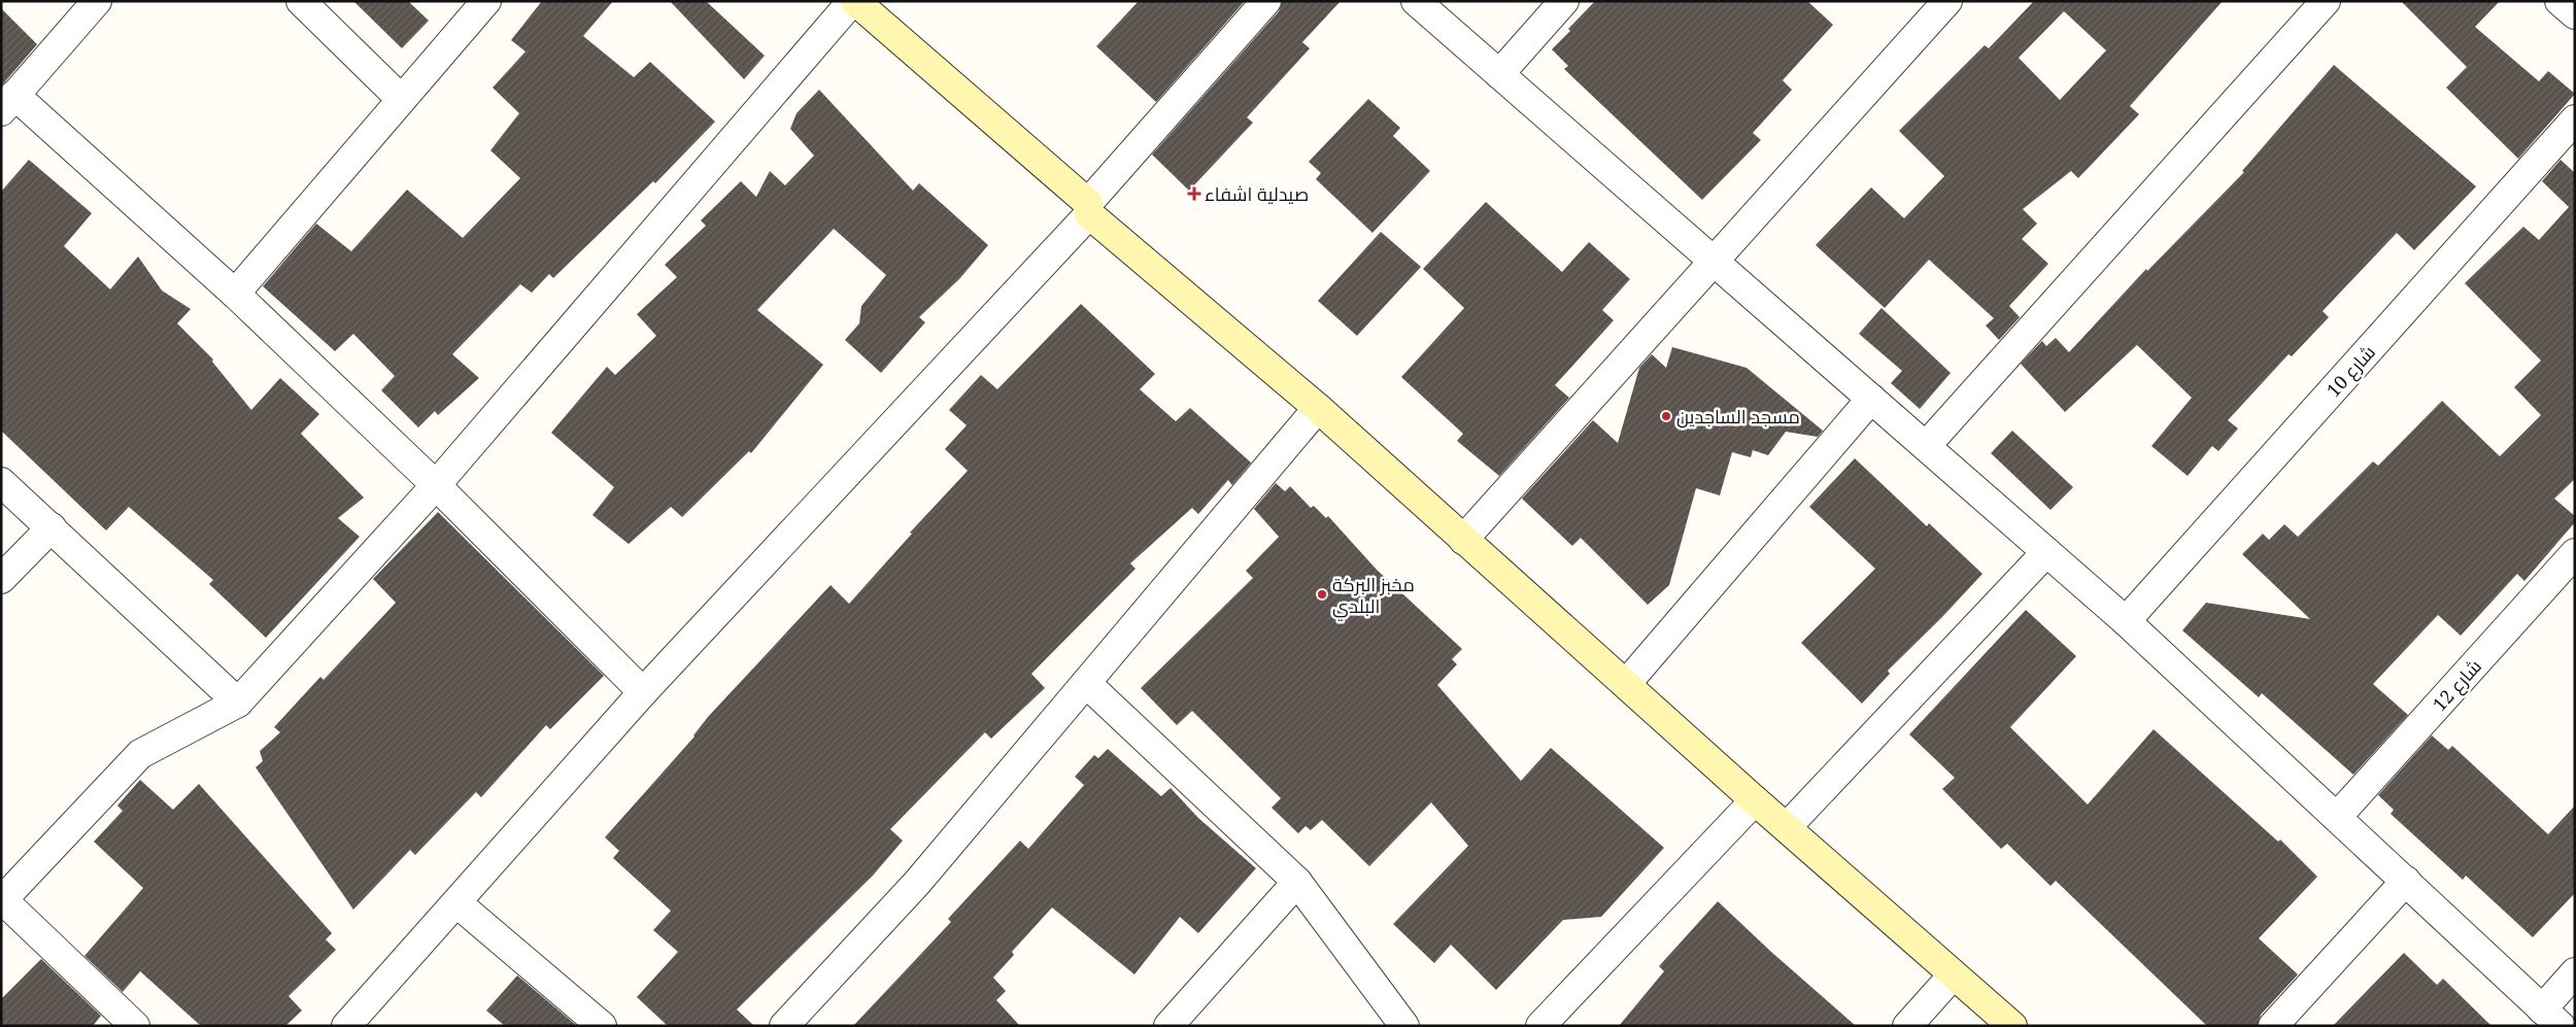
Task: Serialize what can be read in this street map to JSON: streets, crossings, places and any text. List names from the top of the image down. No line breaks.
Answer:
{"streets":{"street":["شارع 10","شارع 12"]},"places":{"health":["صيدلية اشفاء"],"other":["مسجد الساجدين","مخبز البركة البلدي"]}}
